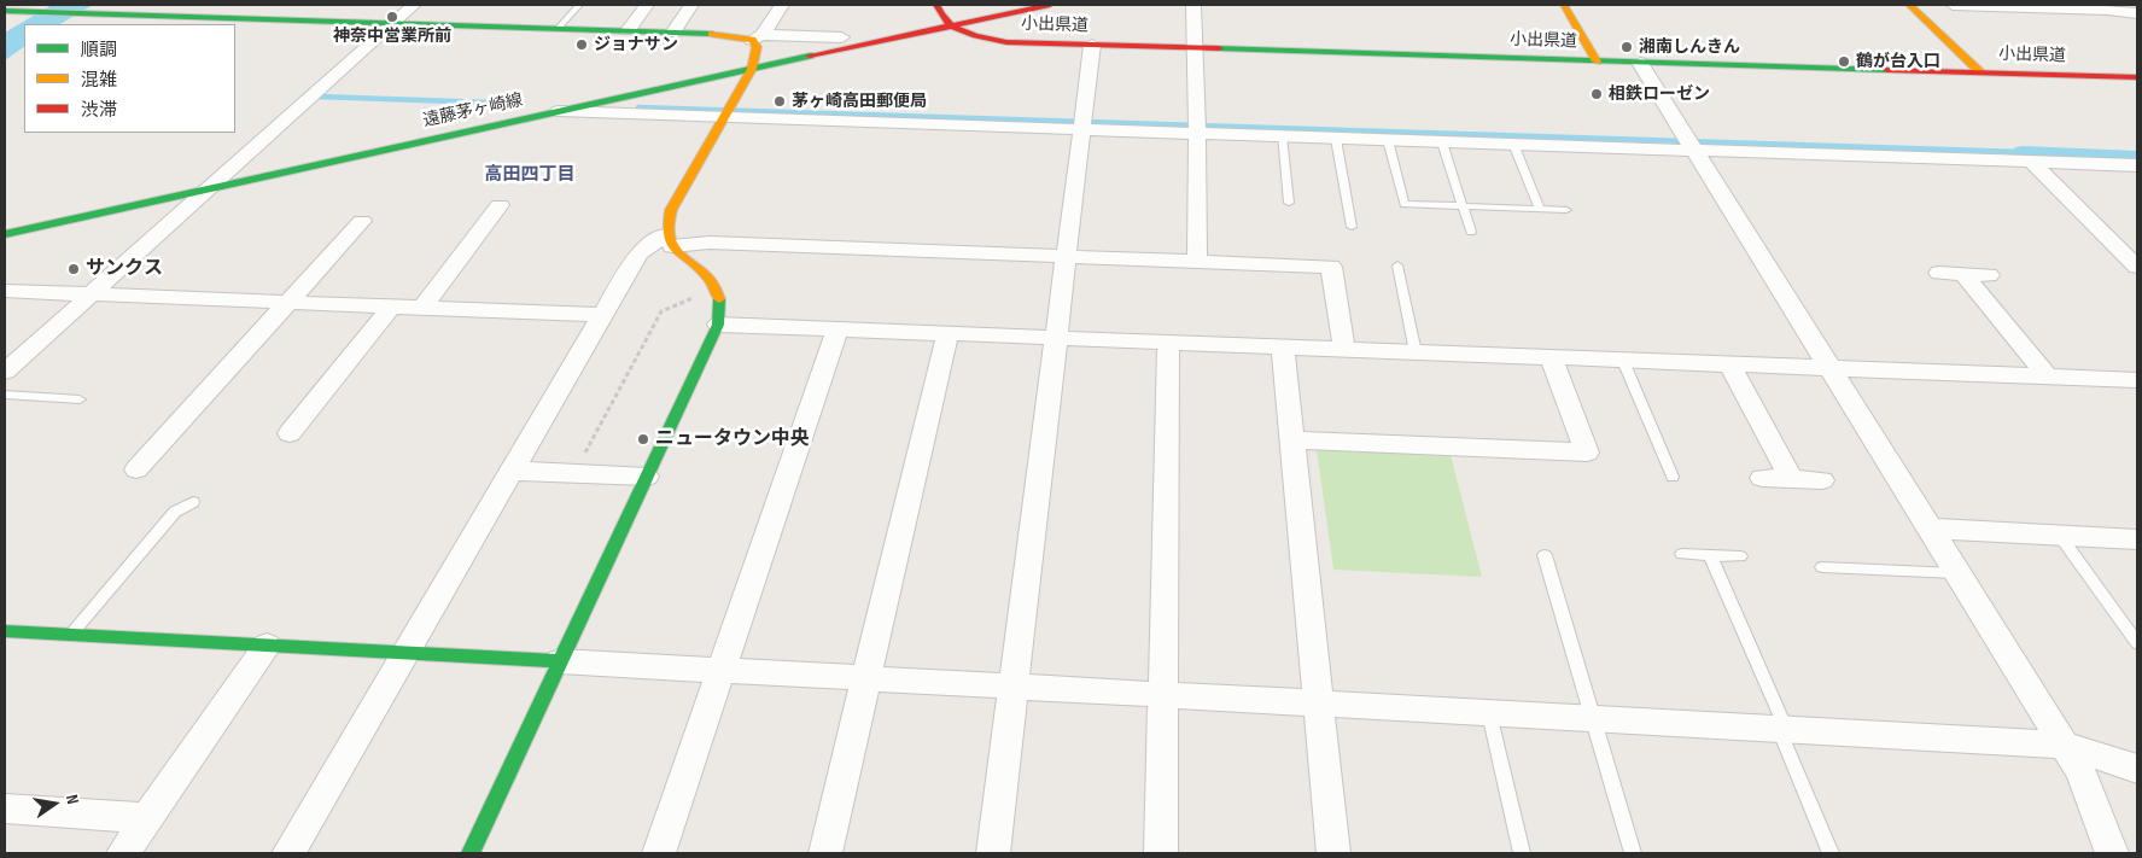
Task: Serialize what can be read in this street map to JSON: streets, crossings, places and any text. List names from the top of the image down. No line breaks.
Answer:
{"streets":{"street":["小出県道","遠藤茅ヶ崎線"]},"crossings":[["小出県道","遠藤茅ヶ崎線"]],"districts":["高田四丁目"],"places":["神奈中営業所前","ジョナサン","湘南しんきん","鶴が台入口","相鉄ローゼン","茅ヶ崎高田郵便局","サンクス","ニュータウン中央"],"legend":["順調","混雑","渋滞"],"north":"right"}
